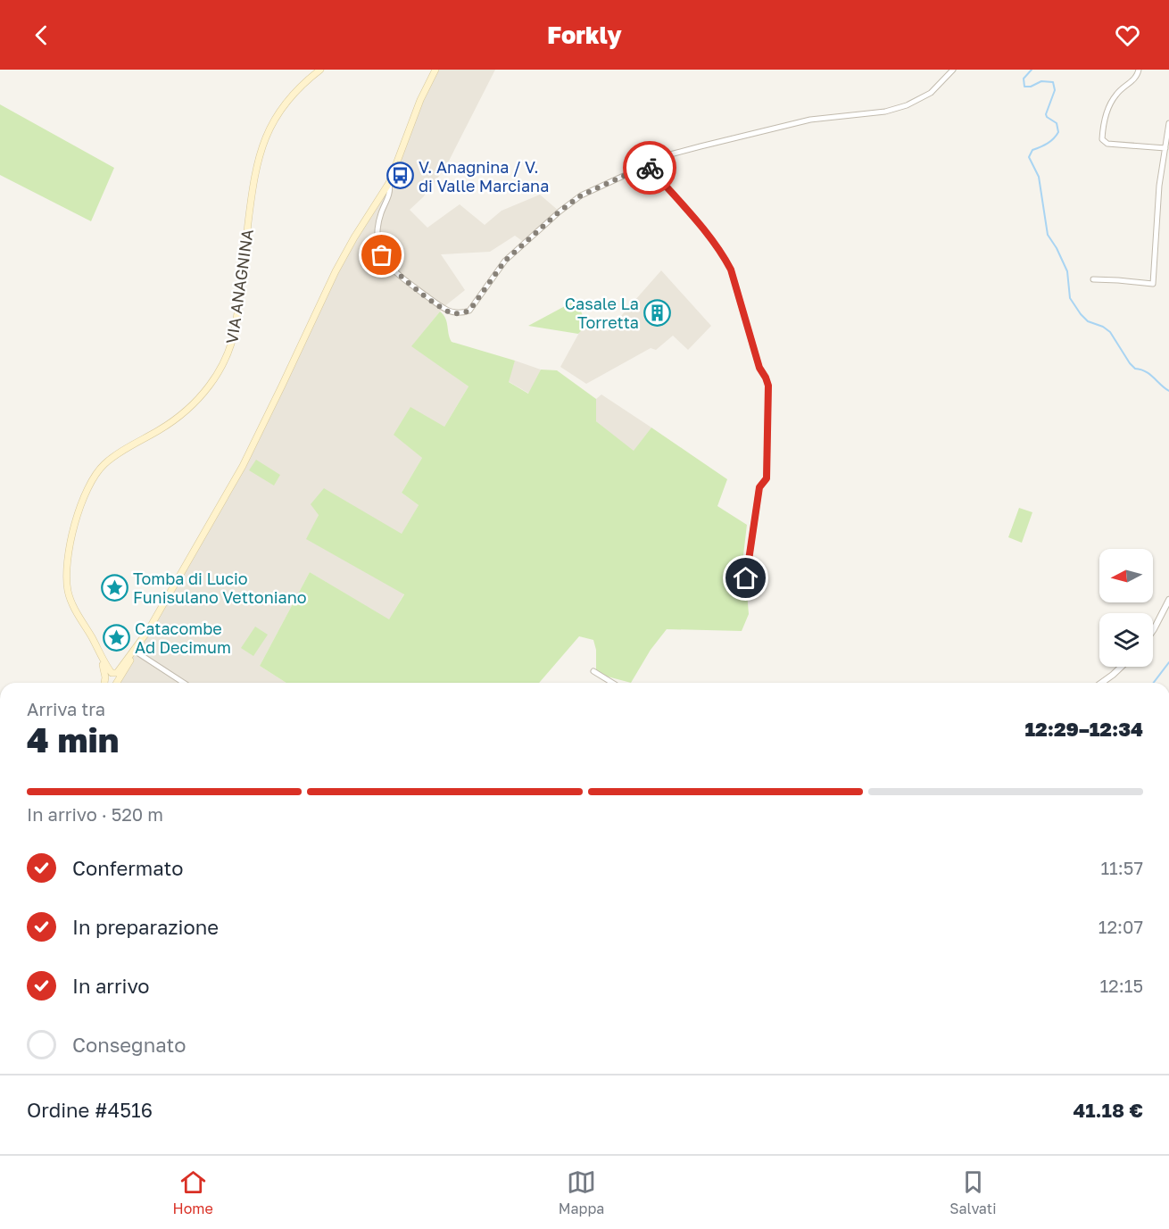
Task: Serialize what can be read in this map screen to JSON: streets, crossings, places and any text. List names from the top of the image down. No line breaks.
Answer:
{"streets":{"main road":["VIA ANAGNINA"]},"places":{"bus stop":["V. Anagnina / V. di Valle Marciana"],"building":["Casale La Torretta"],"place":["Tomba di Lucio Funisulano Vettoniano","Catacombe Ad Decimum"]},"north":"left","page":{"header":"Forkly","heading":["4 min","Arriva tra","12:29–12:34"],"panel":["Ordine #4516","41.18 €"],"bar":"In arrivo · 520 m","list":[["Confermato","11:57"],["In preparazione","12:07"],["In arrivo","12:15"],"Consegnato"],"tabs":["Home","Mappa","Salvati"]}}
